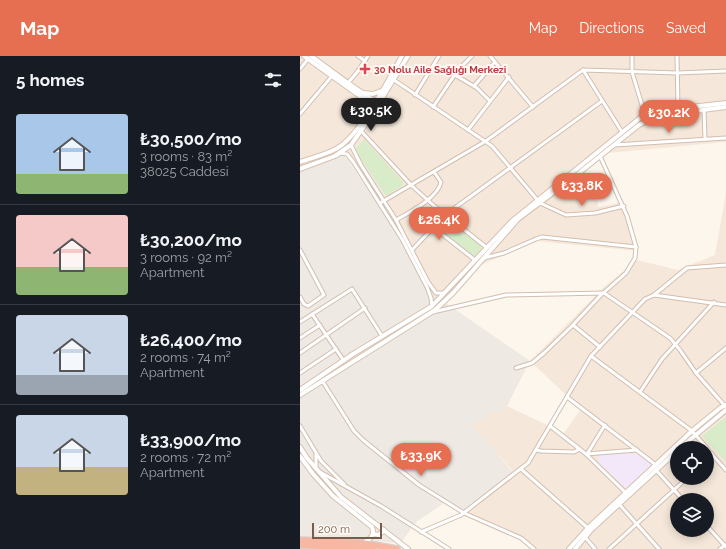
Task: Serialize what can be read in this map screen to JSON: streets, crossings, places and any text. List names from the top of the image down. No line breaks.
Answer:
{"places":{"health":["30 Nolu Aile Sağlığı Merkezi"]},"scale_bar":"200 m","page":{"header":"Map","nav":["Map","Directions","Saved"],"heading":"5 homes","price":["₺30.5K","₺30.2K","₺33.8K","₺26.4K","₺33.9K"],"list":[{"name":"₺30,500/mo","note":"3 rooms · 83 m² · 38025 Caddesi"},{"name":"₺30,200/mo","note":"3 rooms · 92 m² · Apartment"},{"name":"₺26,400/mo","note":"2 rooms · 74 m² · Apartment"},{"name":"₺33,900/mo","note":"2 rooms · 72 m² · Apartment"}],"scale":"200 m"}}
